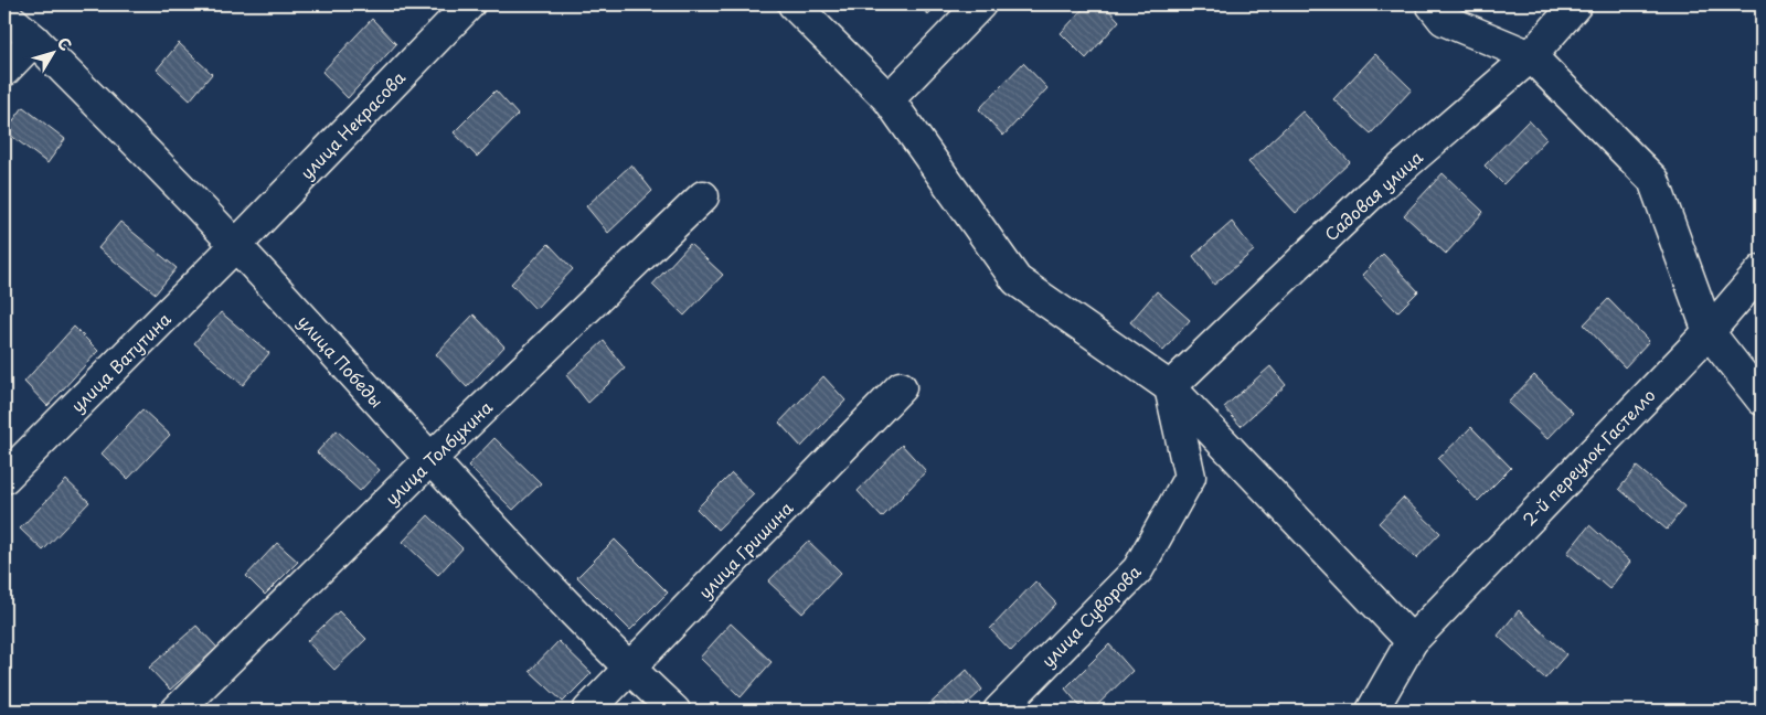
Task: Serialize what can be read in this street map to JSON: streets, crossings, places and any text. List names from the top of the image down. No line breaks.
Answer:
{"streets":{"street":["улица Некрасова","Садовая улица","улица Победы","улица Ватутина","улица Толбухина","2-й переулок Гастелло","улица Гришина","улица Суворова"]},"crossings":[["улица Некрасова","улица Победы"],["улица Некрасова","улица Ватутина"],["Садовая улица","улица Суворова"],["улица Победы","улица Ватутина"],["улица Победы","улица Толбухина"],["улица Победы","улица Гришина"]],"north":"top right"}
